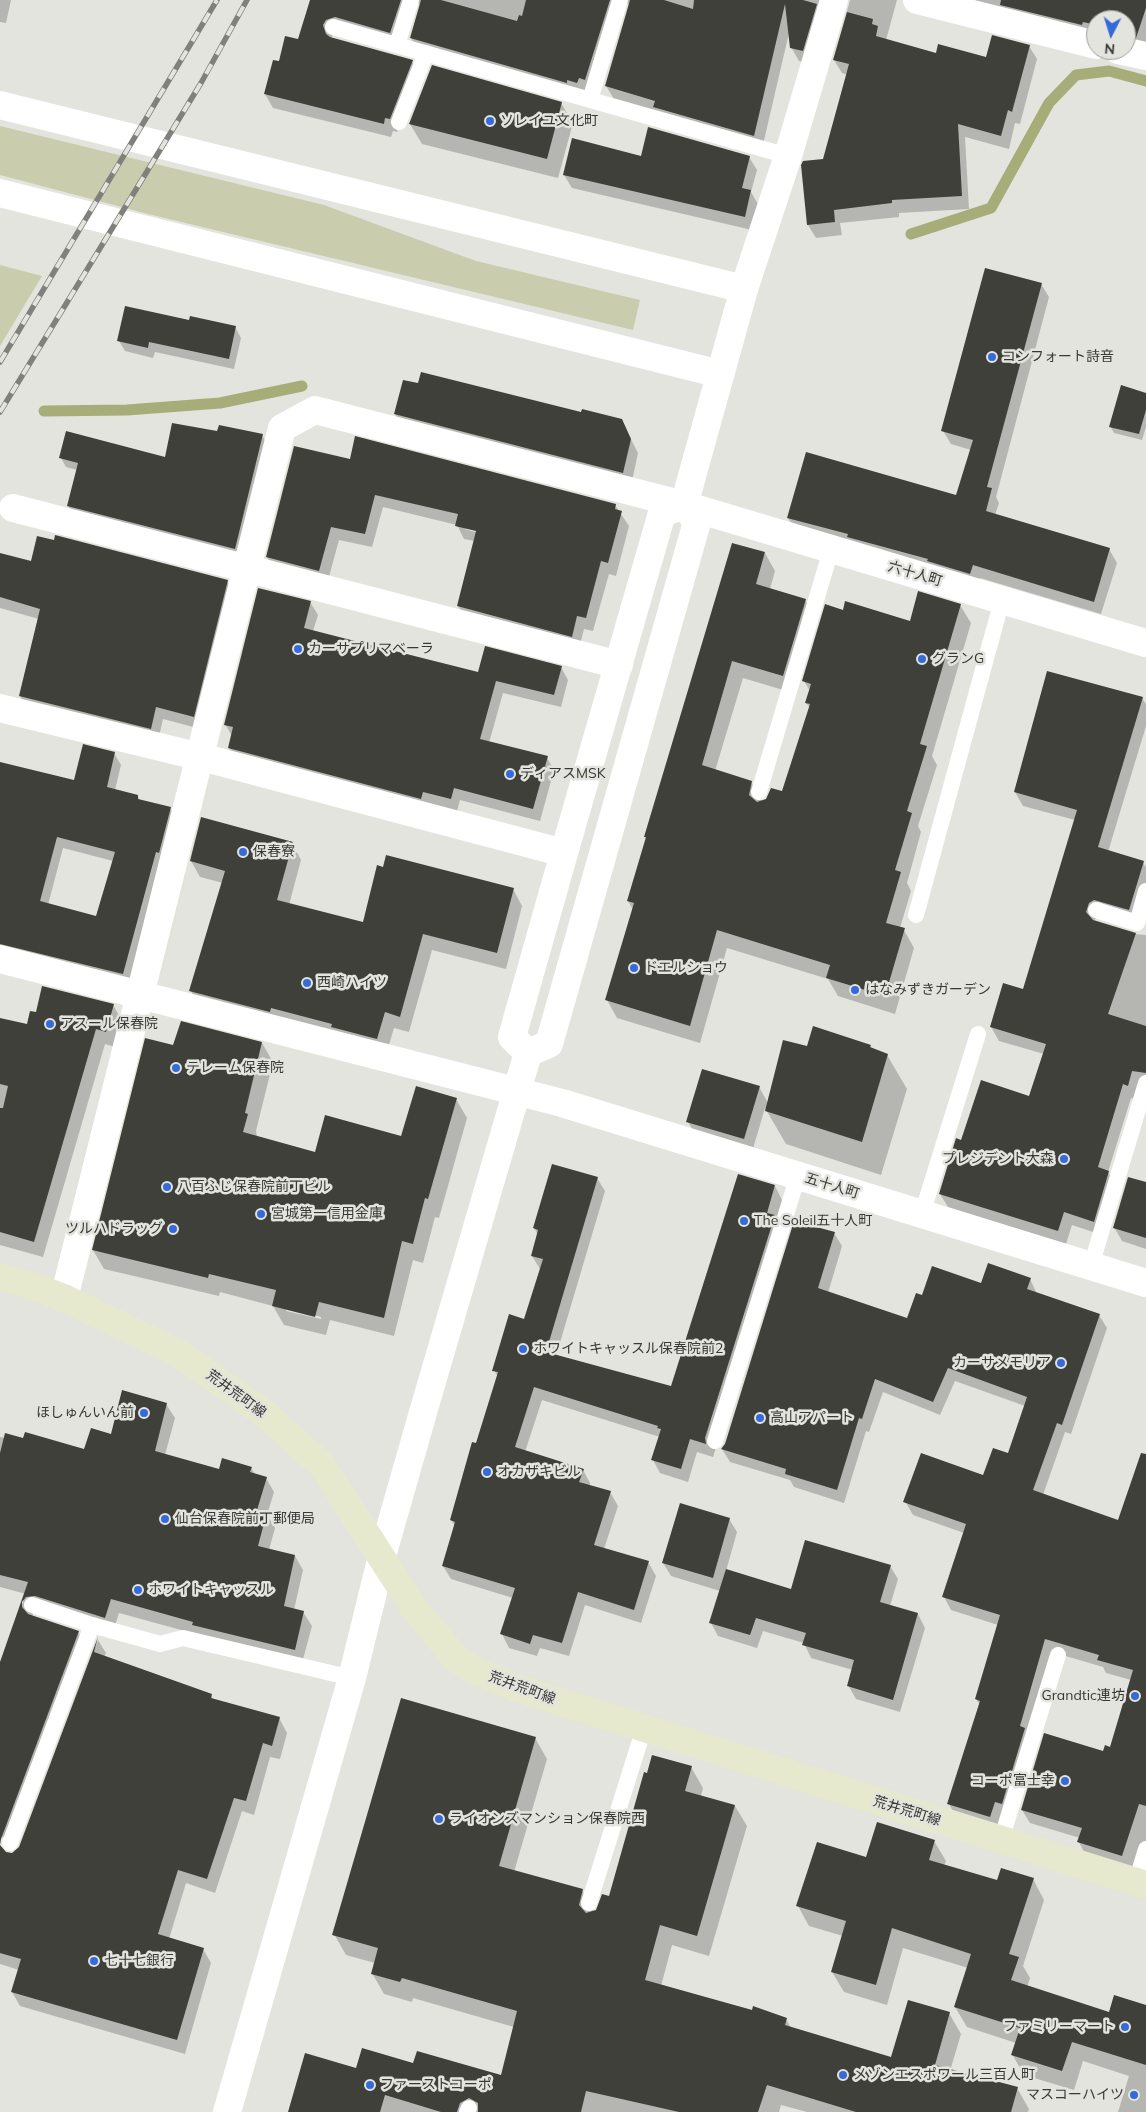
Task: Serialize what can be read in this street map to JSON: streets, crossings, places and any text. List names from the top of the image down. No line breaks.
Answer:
{"streets":{"main road":["荒井荒町線"],"street":["六十人町","五十人町"]},"crossings":[["六十人町","五十人町"],["六十人町","荒井荒町線"]],"places":["ソレイユ文化町","コンフォート詩音","カーサプリマベーラ","グランG","ディアスMSK","保春寮","ドエルショウ","西崎ハイツ","はなみずきガーデン","アスール保春院","テレーム保春院","プレジデント大森","八百ふじ保春院前丁ビル","宮城第一信用金庫","The Soleil五十人町","ツルハドラッグ","ホワイトキャッスル保春院前2","カーサメモリア","ほしゅんいん前","高山アパート","オカザキビル","仙台保春院前丁郵便局","ホワイトキャッスル","Grandtic連坊","コーポ富士幸","ライオンズマンション保春院西","七十七銀行","ファミリーマート","メゾンエスポワール三百人町","ファーストコーポ","マスコーハイツ"],"north":"bottom"}
